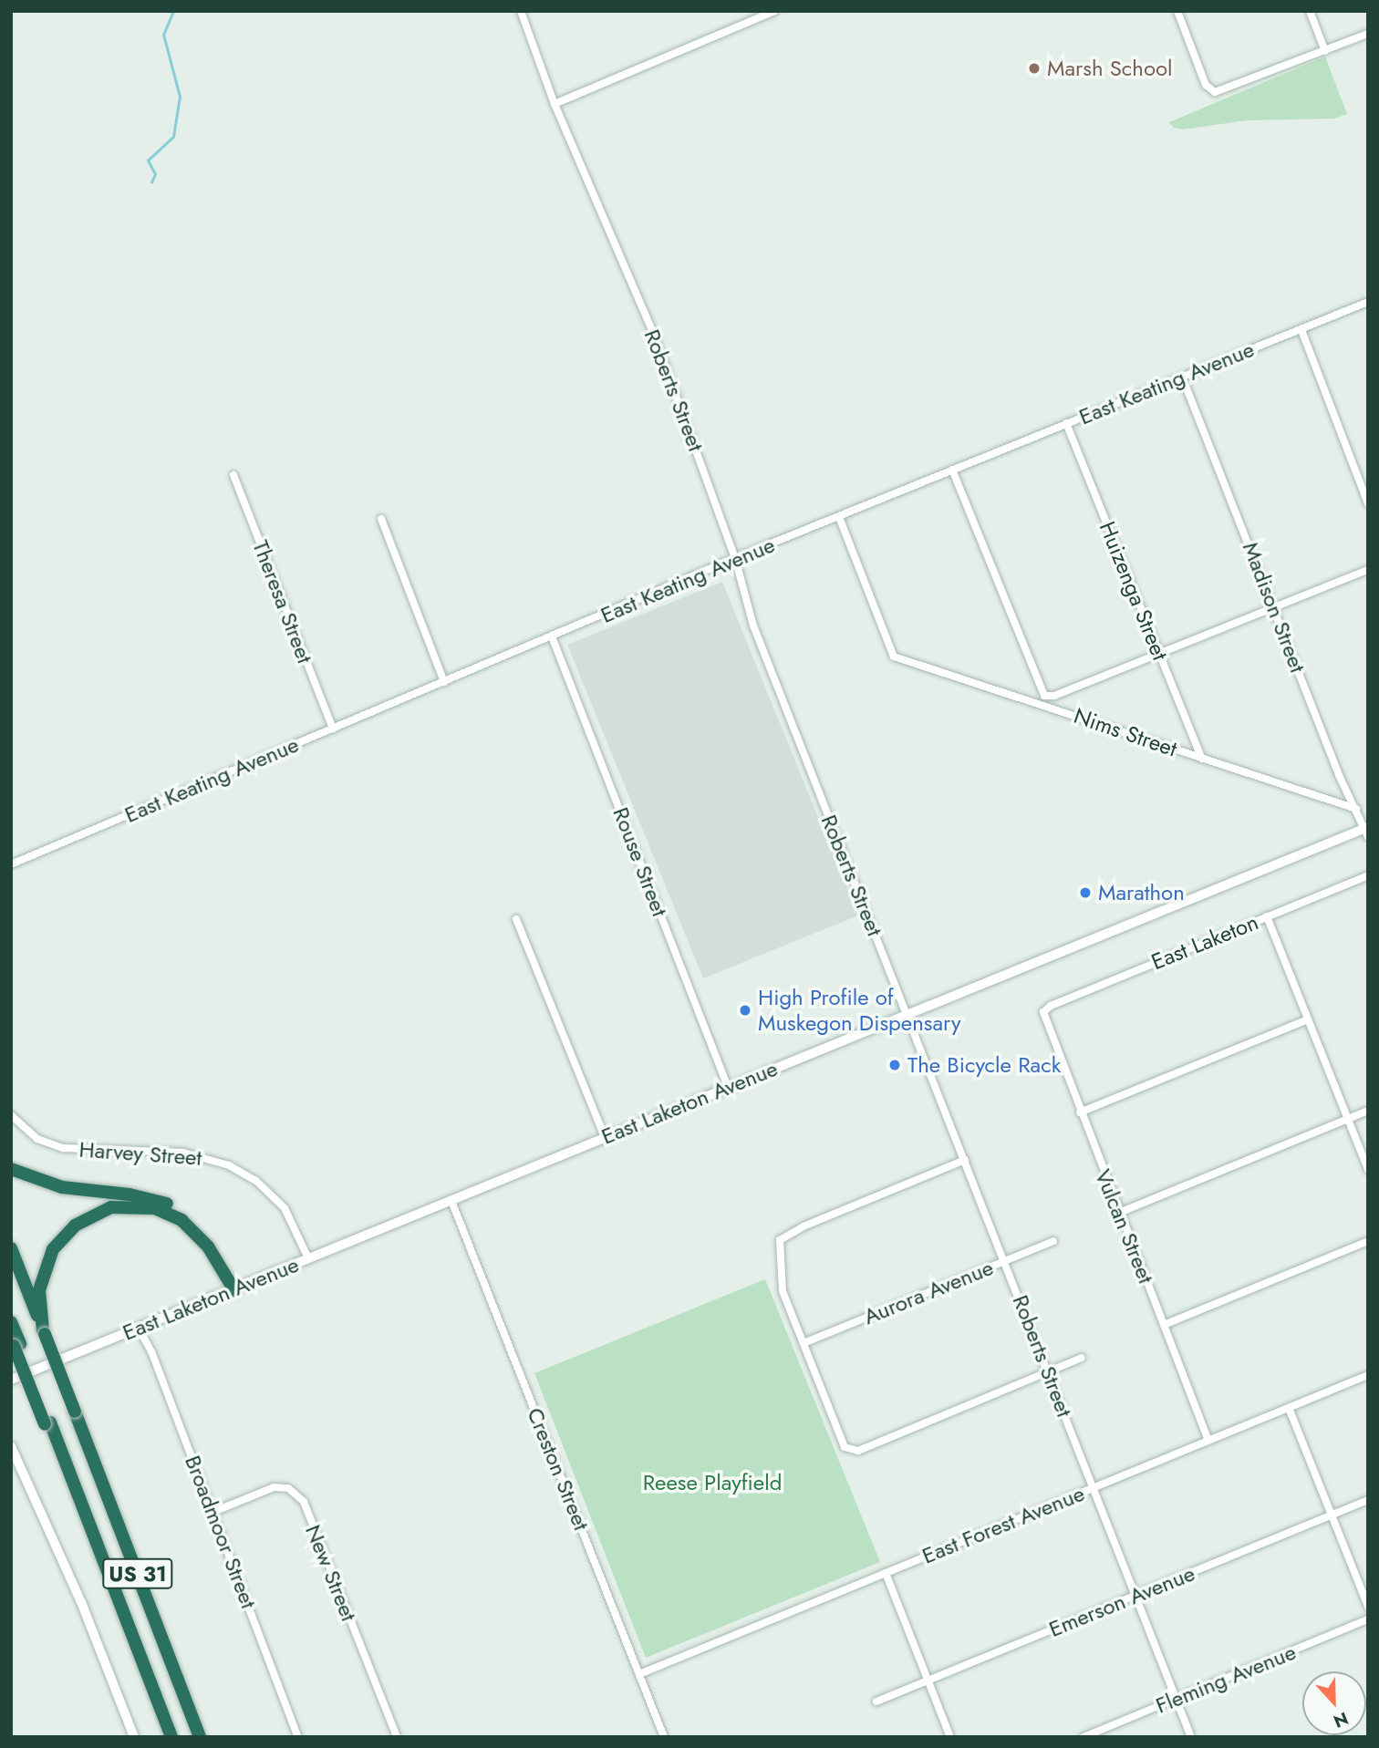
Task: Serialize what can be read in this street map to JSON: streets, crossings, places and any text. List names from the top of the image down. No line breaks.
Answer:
{"streets":{"highway":["US 31"],"main road":["East Laketon Avenue"],"street":["East Keating Avenue","Roberts Street","Huizenga Street","Theresa Street","Madison Street","Nims Street","Rouse Street","East Laketon","Harvey Street","Vulcan Street","Aurora Avenue","Creston Street","East Forest Avenue","Broadmoor Street","New Street","Emerson Avenue","Fleming Avenue"]},"crossings":[["East Keating Avenue","Roberts Street"],["East Keating Avenue","Huizenga Street"],["East Keating Avenue","Theresa Street"],["East Keating Avenue","Madison Street"],["East Keating Avenue","Nims Street"],["East Keating Avenue","Rouse Street"],["Roberts Street","East Laketon Avenue"],["Roberts Street","Aurora Avenue"],["Roberts Street","East Forest Avenue"],["Roberts Street","Emerson Avenue"],["Roberts Street","Fleming Avenue"],["Huizenga Street","Nims Street"],["Madison Street","Nims Street"],["Madison Street","East Laketon Avenue"],["Rouse Street","East Laketon Avenue"],["East Laketon","Vulcan Street"],["East Laketon Avenue","Harvey Street"],["East Laketon Avenue","Creston Street"],["East Laketon Avenue","Broadmoor Street"],["Vulcan Street","East Forest Avenue"],["Creston Street","East Forest Avenue"],["Broadmoor Street","New Street"]],"parks":["Reese Playfield"],"places":["Marsh School","Marathon","High Profile of Muskegon Dispensary","The Bicycle Rack"],"north":"bottom"}
